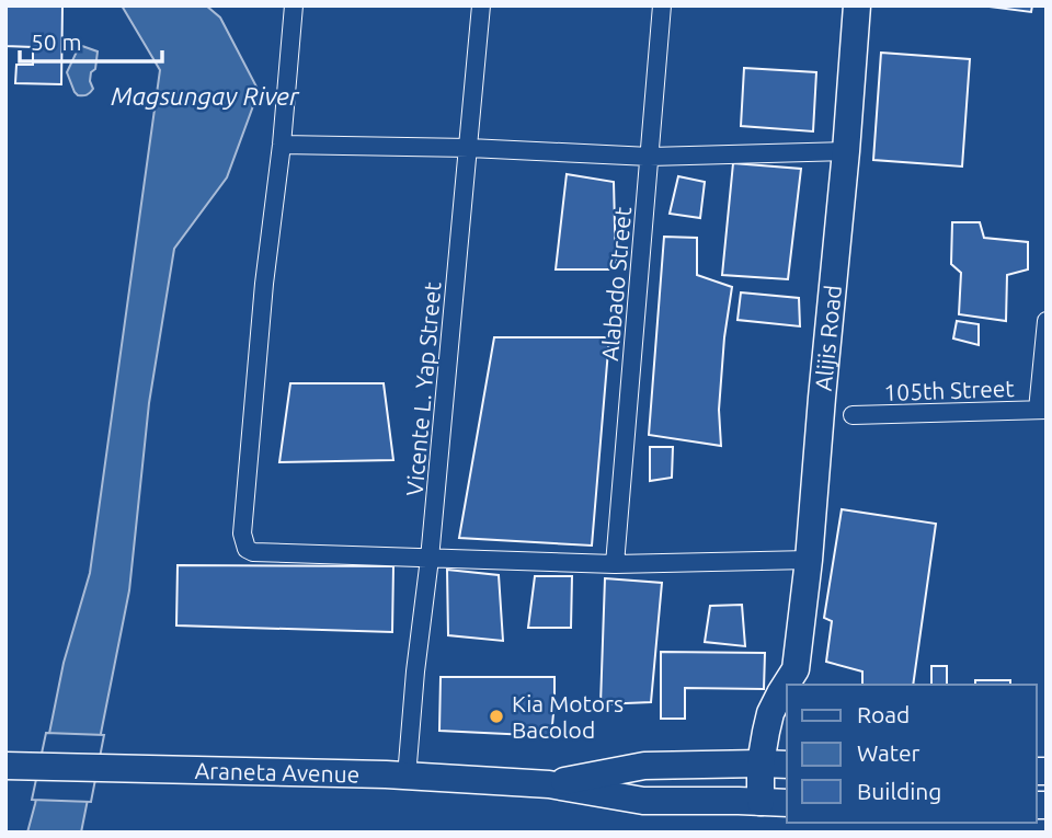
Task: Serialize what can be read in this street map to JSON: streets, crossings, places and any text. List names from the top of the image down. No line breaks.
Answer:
{"streets":{"main road":["Alijis Road","Araneta Avenue"],"street":["Alabado Street","Vicente L. Yap Street","105th Street"]},"crossings":[["Alijis Road","Araneta Avenue"],["Vicente L. Yap Street","Araneta Avenue"]],"water":["Magsungay River"],"places":["Kia Motors Bacolod"],"legend":["Road","Water","Building"],"scale_bar":"50 m"}
